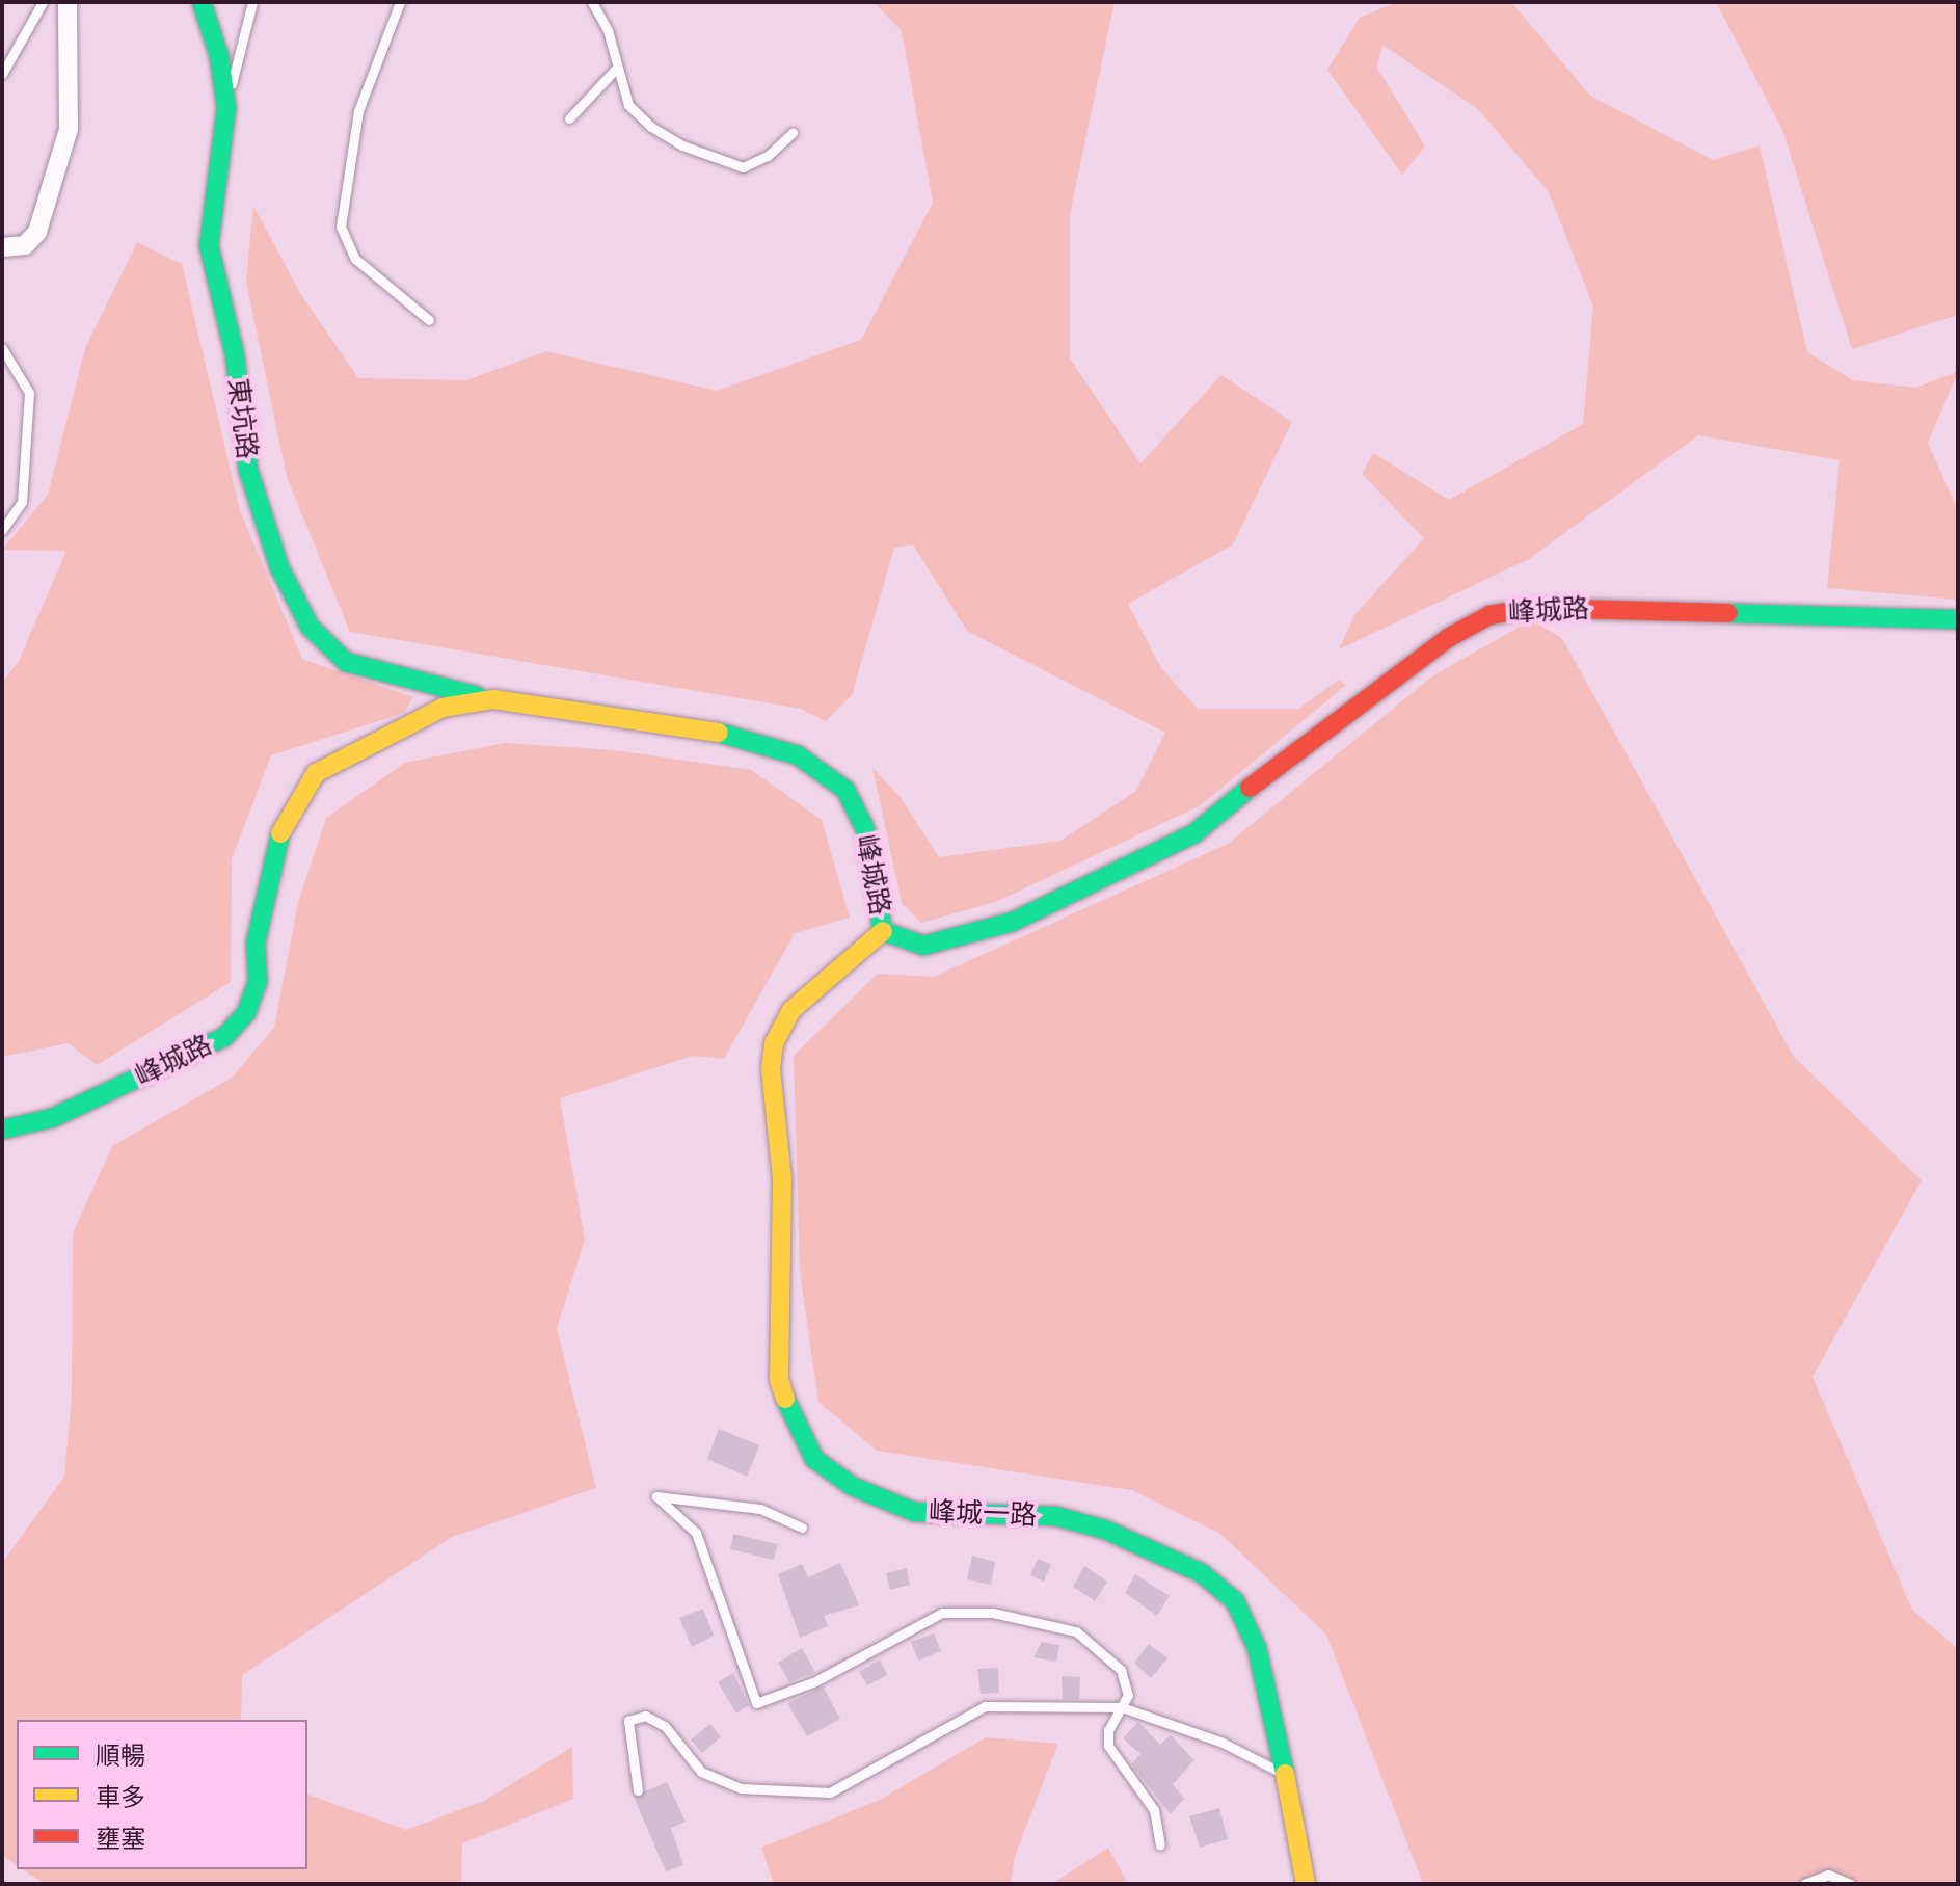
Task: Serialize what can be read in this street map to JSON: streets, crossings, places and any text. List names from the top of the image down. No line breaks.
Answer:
{"streets":{"street":["東坑路","峰城路","峰城一路"]},"crossings":[["東坑路","峰城路"],["峰城路","峰城一路"]],"legend":["順暢","車多","壅塞"]}
